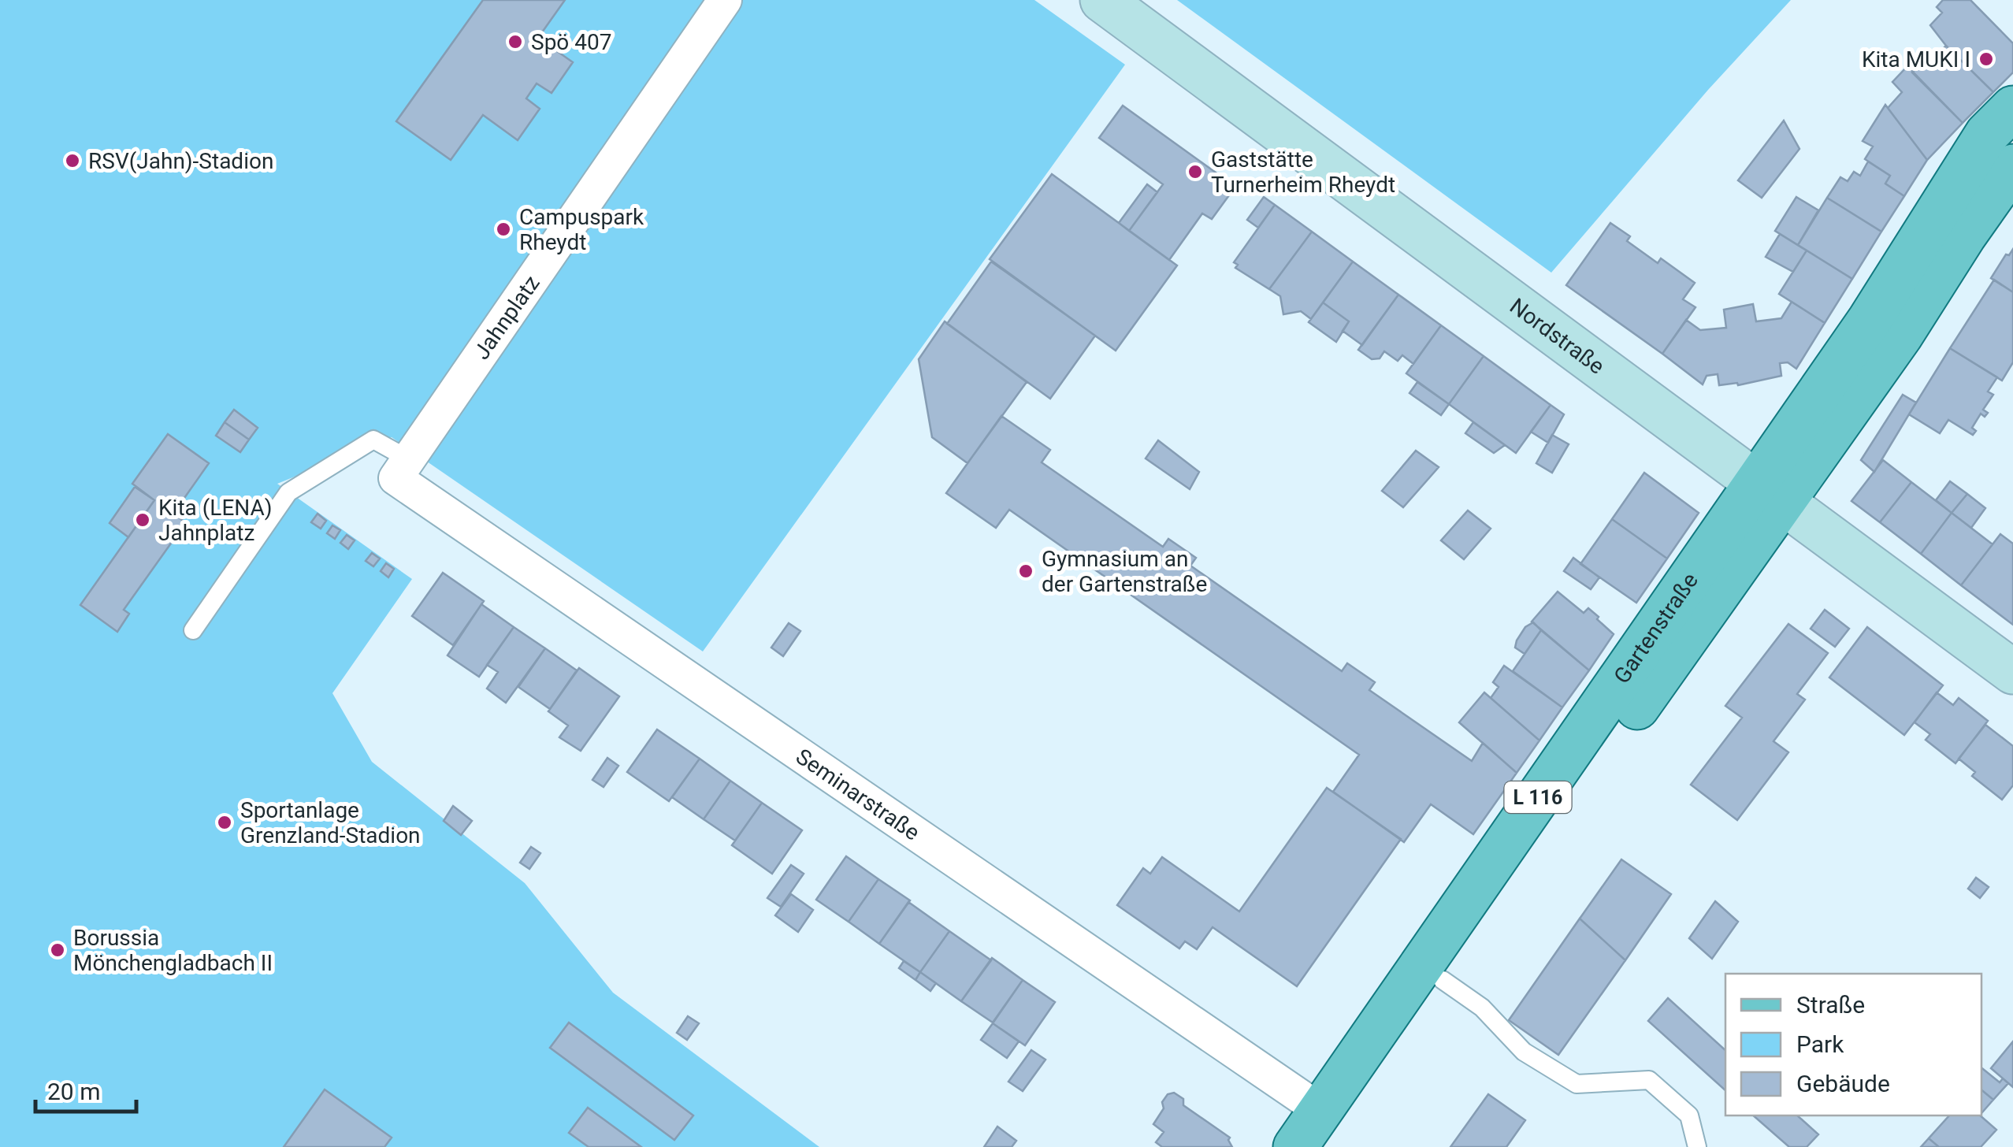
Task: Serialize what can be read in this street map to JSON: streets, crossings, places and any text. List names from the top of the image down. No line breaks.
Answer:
{"streets":{"main road":["Nordstraße","Gartenstraße","L 116"],"street":["Jahnplatz","Seminarstraße"]},"crossings":[["Jahnplatz","Seminarstraße"],["Nordstraße","Gartenstraße"],["Gartenstraße","Seminarstraße"]],"places":["Spö 407","Kita MUKI I","RSV(Jahn)-Stadion","Gaststätte Turnerheim Rheydt","Campuspark Rheydt","Kita (LENA) Jahnplatz","Gymnasium an der Gartenstraße","Sportanlage Grenzland-Stadion","Borussia Mönchengladbach II"],"legend":["Straße","Park","Gebäude"],"scale_bar":"20 m"}
